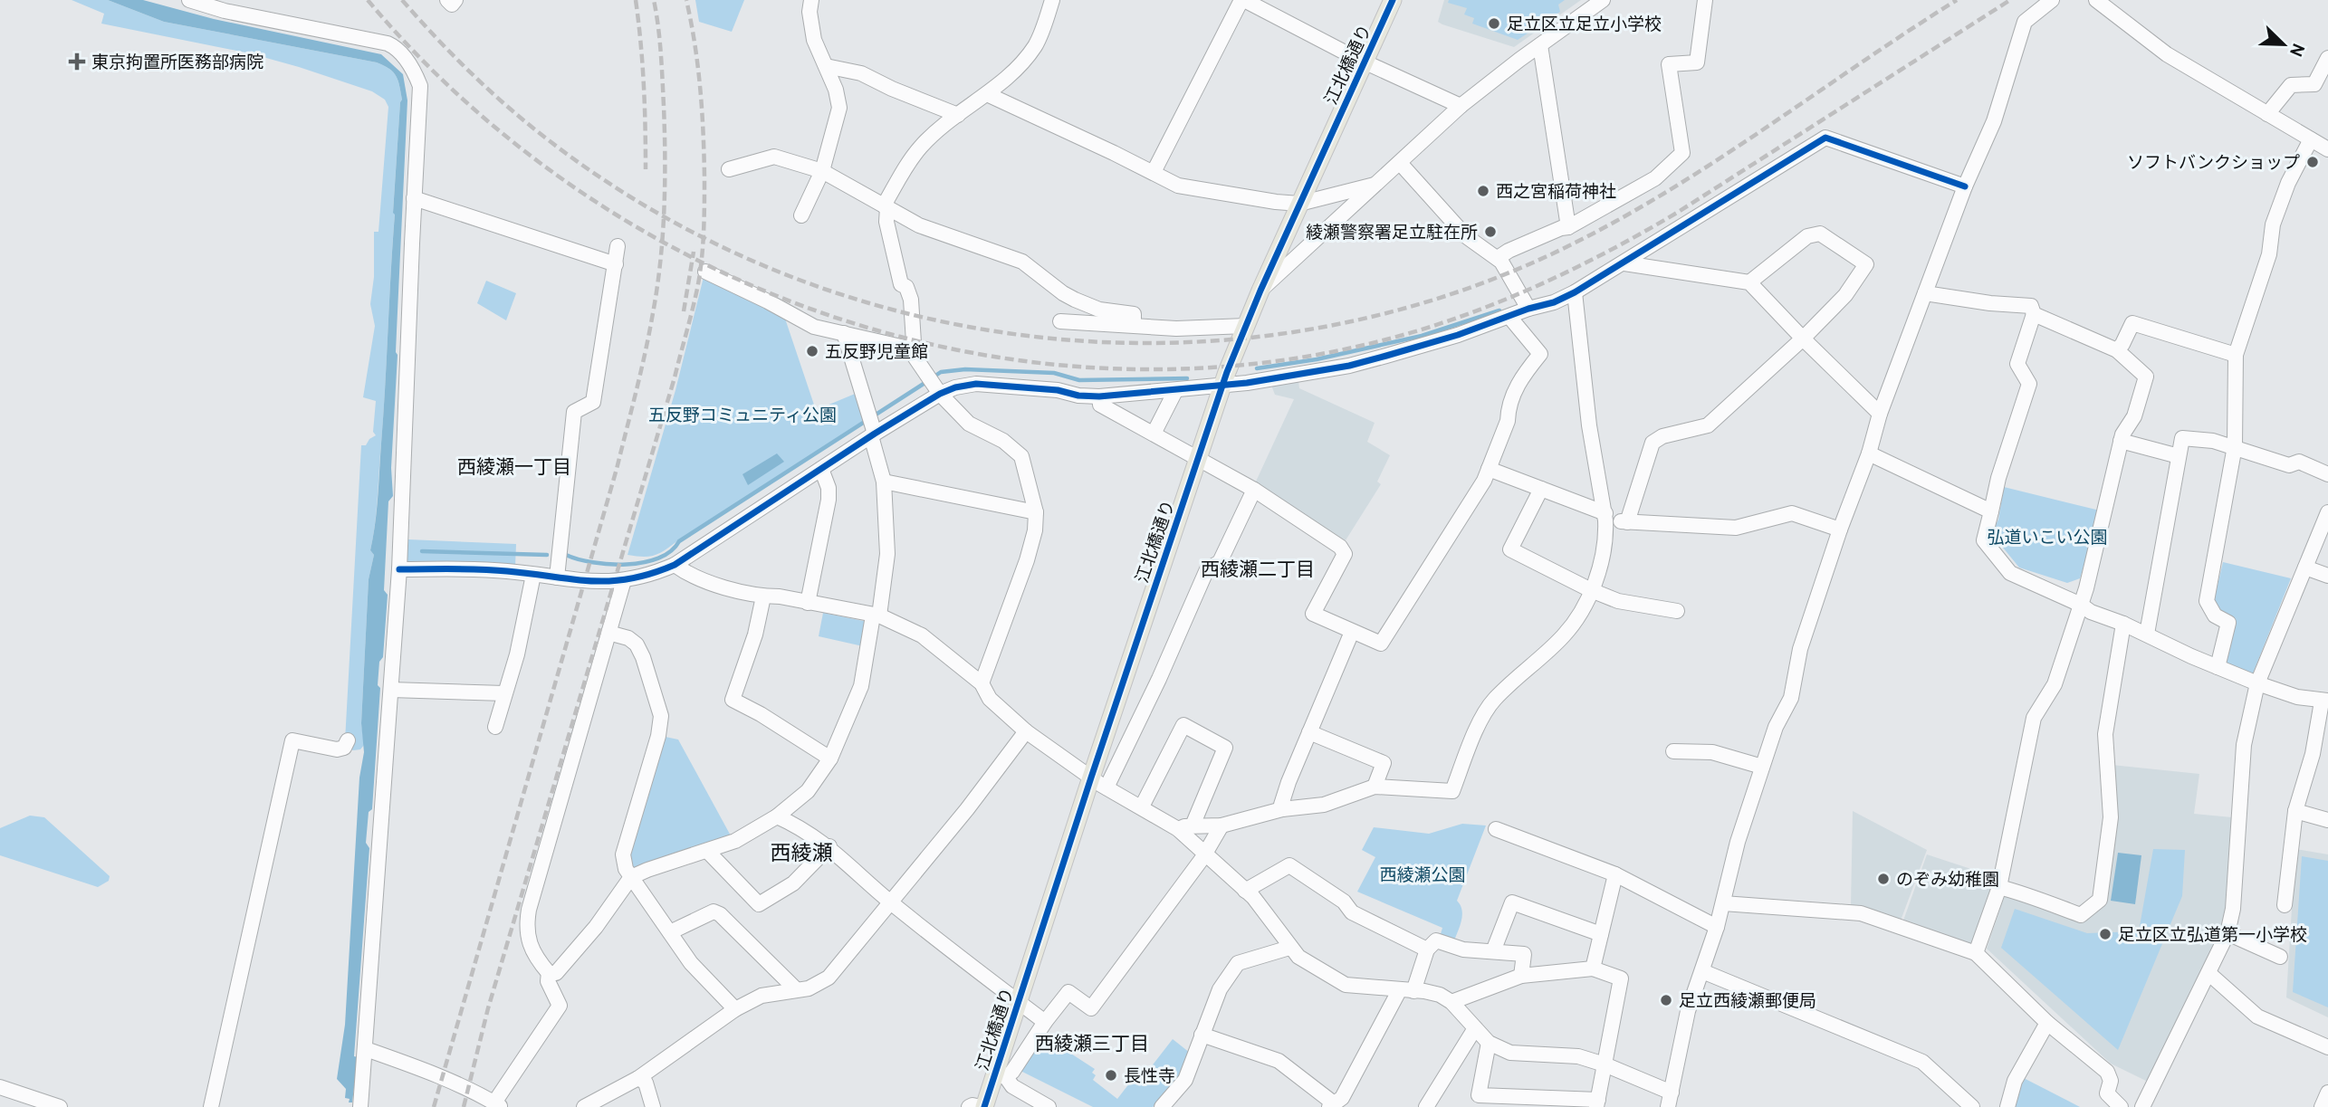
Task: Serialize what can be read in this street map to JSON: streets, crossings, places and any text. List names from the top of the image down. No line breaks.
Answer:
{"streets":{"main road":["江北橋通り"]},"districts":["西綾瀬一丁目","西綾瀬二丁目","西綾瀬","西綾瀬三丁目"],"parks":["五反野コミュニティ公園","弘道いこい公園","西綾瀬公園"],"places":{"other":["足立区立足立小学校","ソフトバンクショップ","西之宮稲荷神社","綾瀬警察署足立駐在所","五反野児童館","のぞみ幼稚園","足立区立弘道第一小学校","足立西綾瀬郵便局","長性寺"],"health":["東京拘置所医務部病院"]},"north":"bottom right"}
